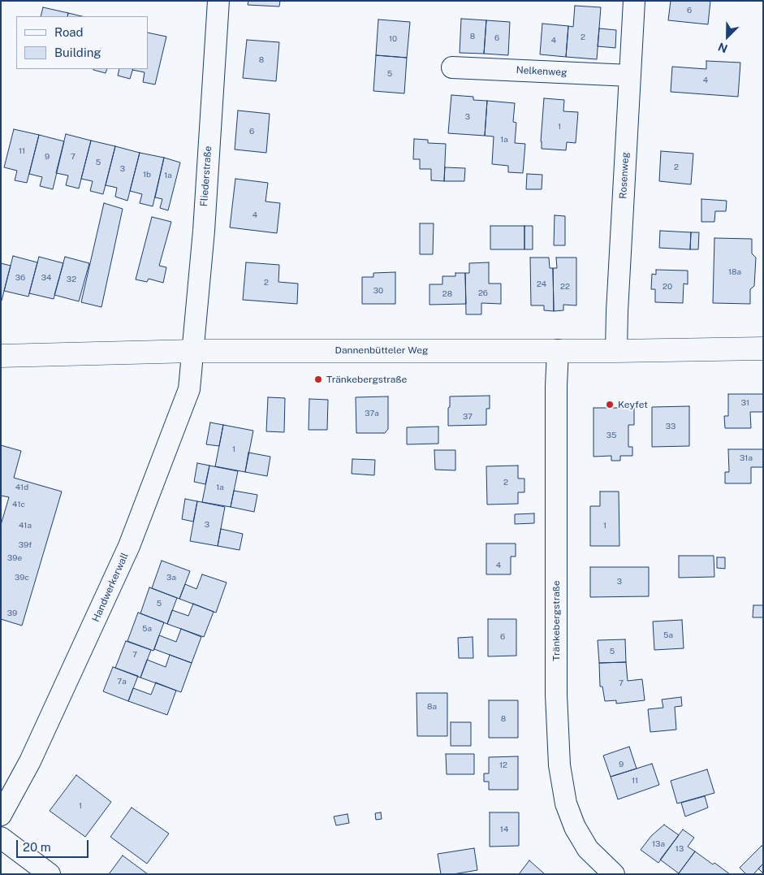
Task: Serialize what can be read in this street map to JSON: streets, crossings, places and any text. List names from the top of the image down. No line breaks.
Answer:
{"streets":{"street":["Nelkenweg","Rosenweg","Fliederstraße","Dannenbütteler Weg","Handwerkerwall","Tränkebergstraße"]},"crossings":[["Nelkenweg","Rosenweg"],["Rosenweg","Dannenbütteler Weg"],["Fliederstraße","Dannenbütteler Weg"],["Fliederstraße","Handwerkerwall"],["Dannenbütteler Weg","Handwerkerwall"],["Dannenbütteler Weg","Tränkebergstraße"]],"places":["Tränkebergstraße","Keyfet"],"house_numbers":["6","8","2","6","10","4","8","5","4","3","1","6","1a","11","9","7","5","2","3","1b","1a","4","18a","36","34","32","2","24","22","20","30","26","28","31","37a","37","33","35","1","31a","2","41d","1a","41c","3","41a","1","39f","39e","4","39c","3a","3","5","39","5a","5a","6","5","7","7a","7","8a","8","9","12","11","1","14","13a","13"],"legend":["Road","Building"],"scale_bar":"20 m","north":"bottom left"}
